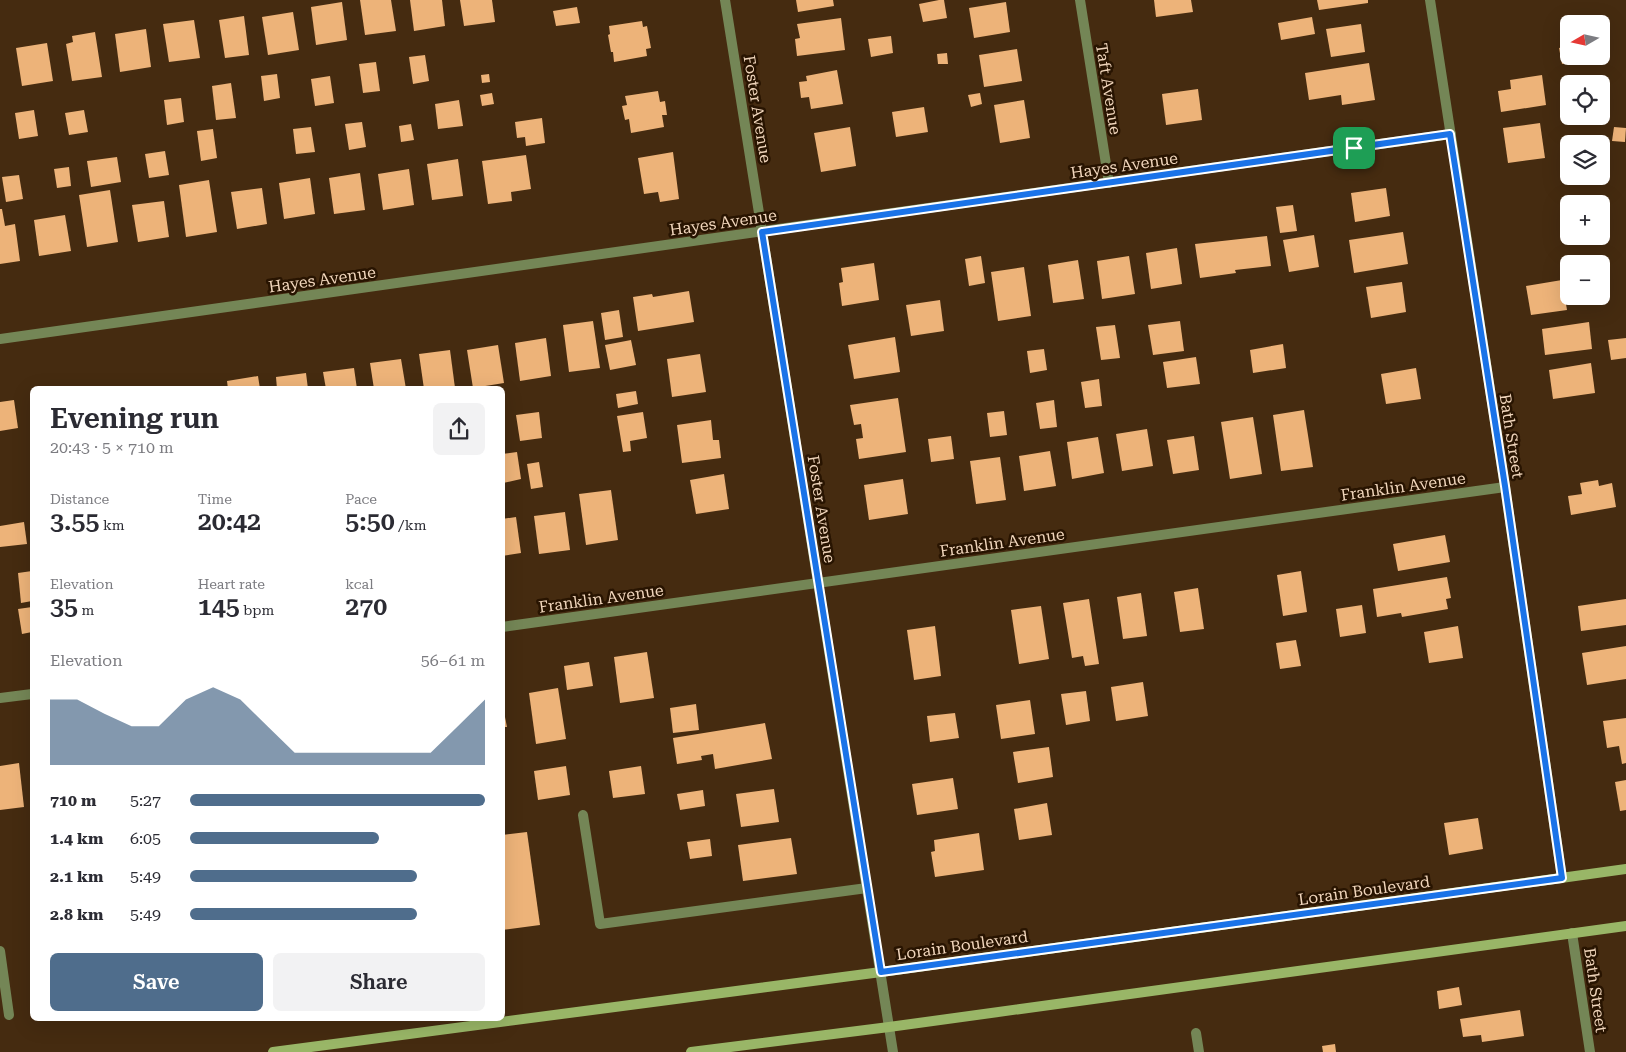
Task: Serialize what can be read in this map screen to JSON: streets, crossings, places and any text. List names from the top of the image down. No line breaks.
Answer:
{"streets":{"main road":["Lorain Boulevard"],"street":["Taft Avenue","Foster Avenue","Hayes Avenue","Bath Street","Franklin Avenue"]},"crossings":[["Taft Avenue","Hayes Avenue"],["Foster Avenue","Hayes Avenue"],["Foster Avenue","Franklin Avenue"],["Foster Avenue","Lorain Boulevard"],["Hayes Avenue","Bath Street"],["Bath Street","Franklin Avenue"],["Bath Street","Lorain Boulevard"]],"north":"left","page":{"map_buttons":["+","−"],"heading":["Evening run","20:43 · 5 × 710 m"],"stats":[["Distance","3.55 km"],["Time","20:42"],["Pace","5:50 /km"],["Elevation","35 m"],["Heart rate","145 bpm"],["kcal","270"]],"chart":["Elevation","56–61 m"],"list":[{"name":"710 m","note":"5:27"},{"name":"1.4 km","note":"6:05"},{"name":"2.1 km","note":"5:49"},{"name":"2.8 km","note":"5:49"}],"buttons":["Save","Share"]}}
